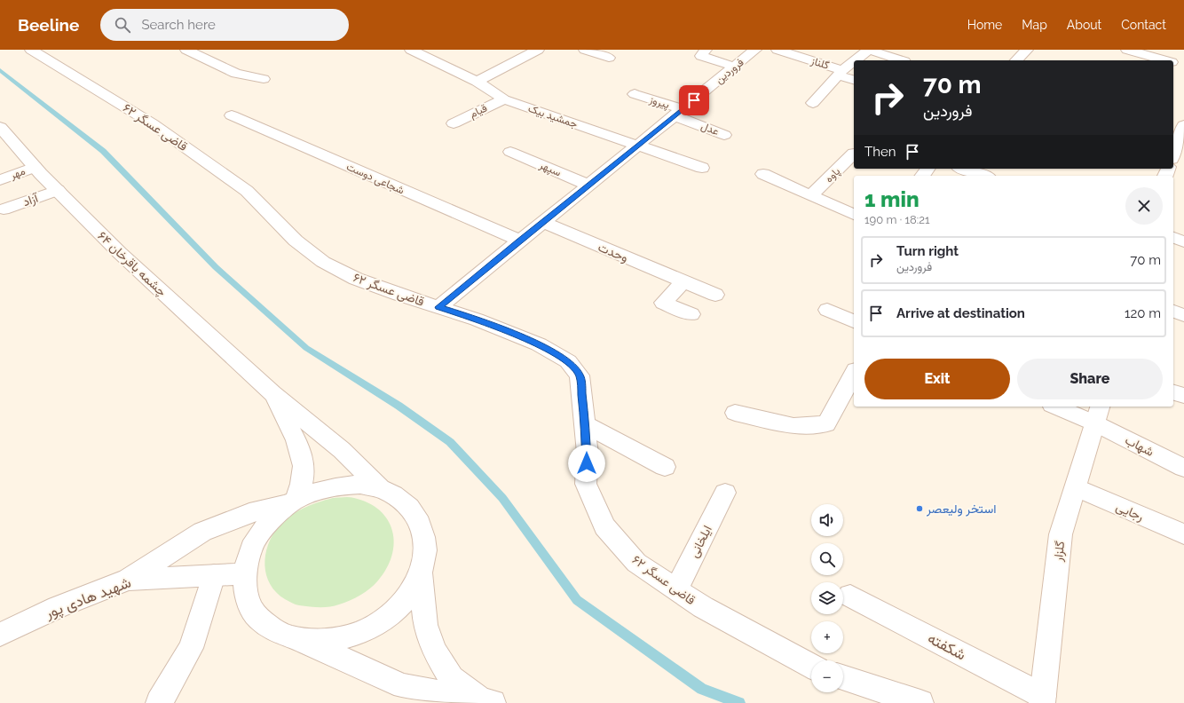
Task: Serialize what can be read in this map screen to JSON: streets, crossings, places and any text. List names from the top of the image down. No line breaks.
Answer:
{"streets":{"street":["گلناز","فروردین","پیروز","قیام","جمشید بیک","قاضی عسگر ۶۲","عدل","سپهر","مهر","پاوه","شجاعی دوست","آزاد","وحدت","چشمه باقرخان ۶۴","شهاب","رجایی","ایلخانی","گلزار","شهید هادی پور","شکفته"]},"crossings":[["فروردین","پیروز"],["فروردین","جمشید بیک"],["فروردین","قاضی عسگر ۶۲"],["فروردین","عدل"],["فروردین","سپهر"],["فروردین","شجاعی دوست"],["فروردین","وحدت"],["پیروز","عدل"],["قیام","جمشید بیک"],["قاضی عسگر ۶۲","ایلخانی"],["مهر","چشمه باقرخان ۶۴"],["آزاد","چشمه باقرخان ۶۴"],["شهاب","گلزار"],["رجایی","گلزار"],["گلزار","شکفته"]],"places":["استخر ولیعصر"],"page":{"header":"Beeline","search":"Search here","nav":["Home","Map","About","Contact"],"turn":["70 m","فروردین"],"then":"Then","heading":["1 min","190 m · 18:21"],"list":[{"name":"Turn right","note":"فروردین","value":"70 m"},{"name":"Arrive at destination","value":"120 m"}],"buttons":["Exit","Share"],"map_buttons":["+","−"]}}
